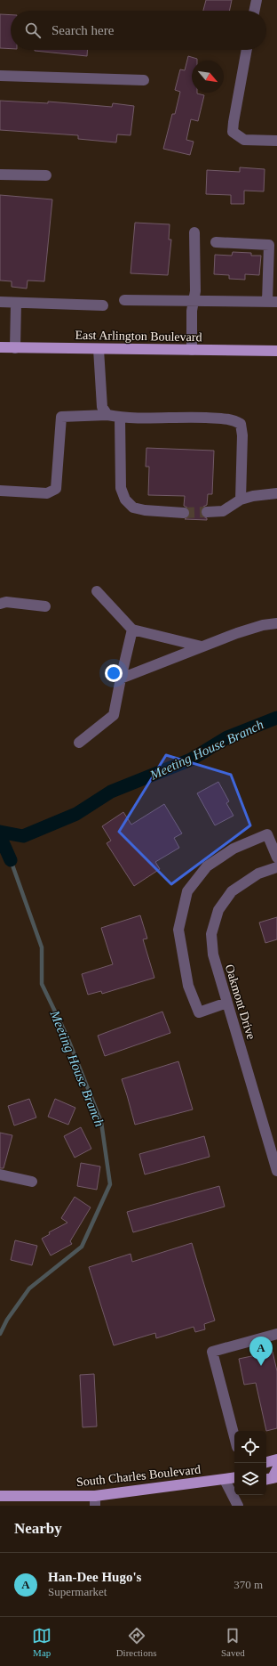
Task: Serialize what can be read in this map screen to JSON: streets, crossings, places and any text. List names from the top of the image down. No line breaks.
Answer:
{"streets":{"main road":["East Arlington Boulevard","South Charles Boulevard"],"street":["Oakmont Drive"]},"water":["Meeting House Branch"],"north":"bottom right","page":{"search":"Search here","pins":"A","heading":"Nearby","list":[{"mark":"A","name":"Han-Dee Hugo's","note":"Supermarket","value":"370 m"}],"nav":["Map","Directions","Saved"]}}
